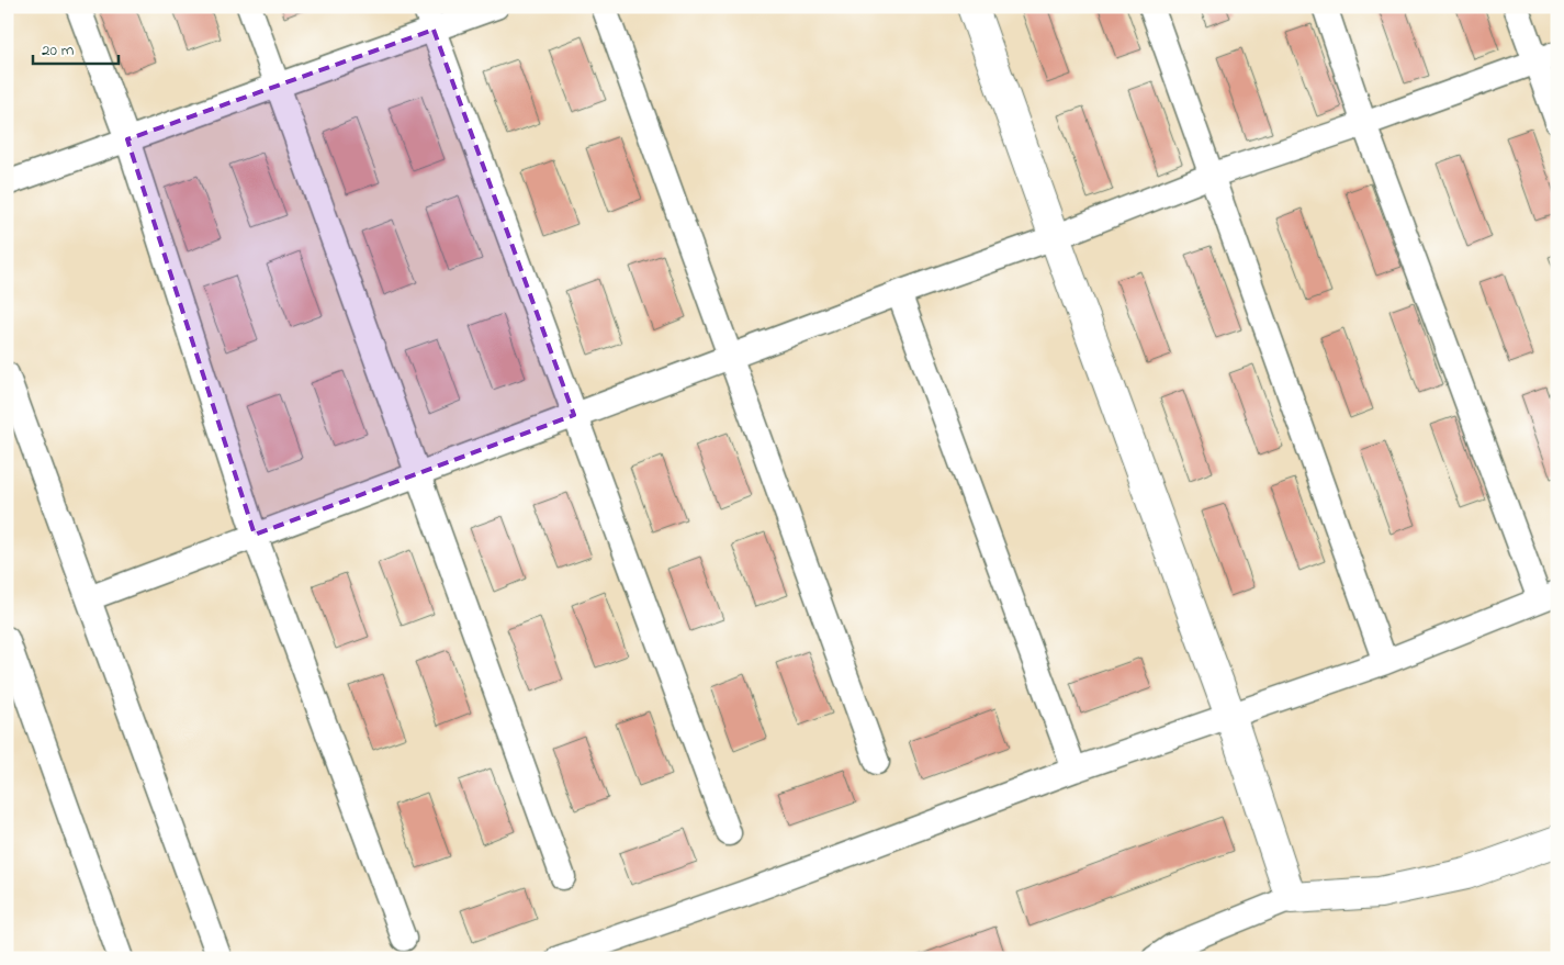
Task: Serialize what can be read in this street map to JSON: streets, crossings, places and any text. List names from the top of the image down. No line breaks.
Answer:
{"scale_bar":"20 m"}
